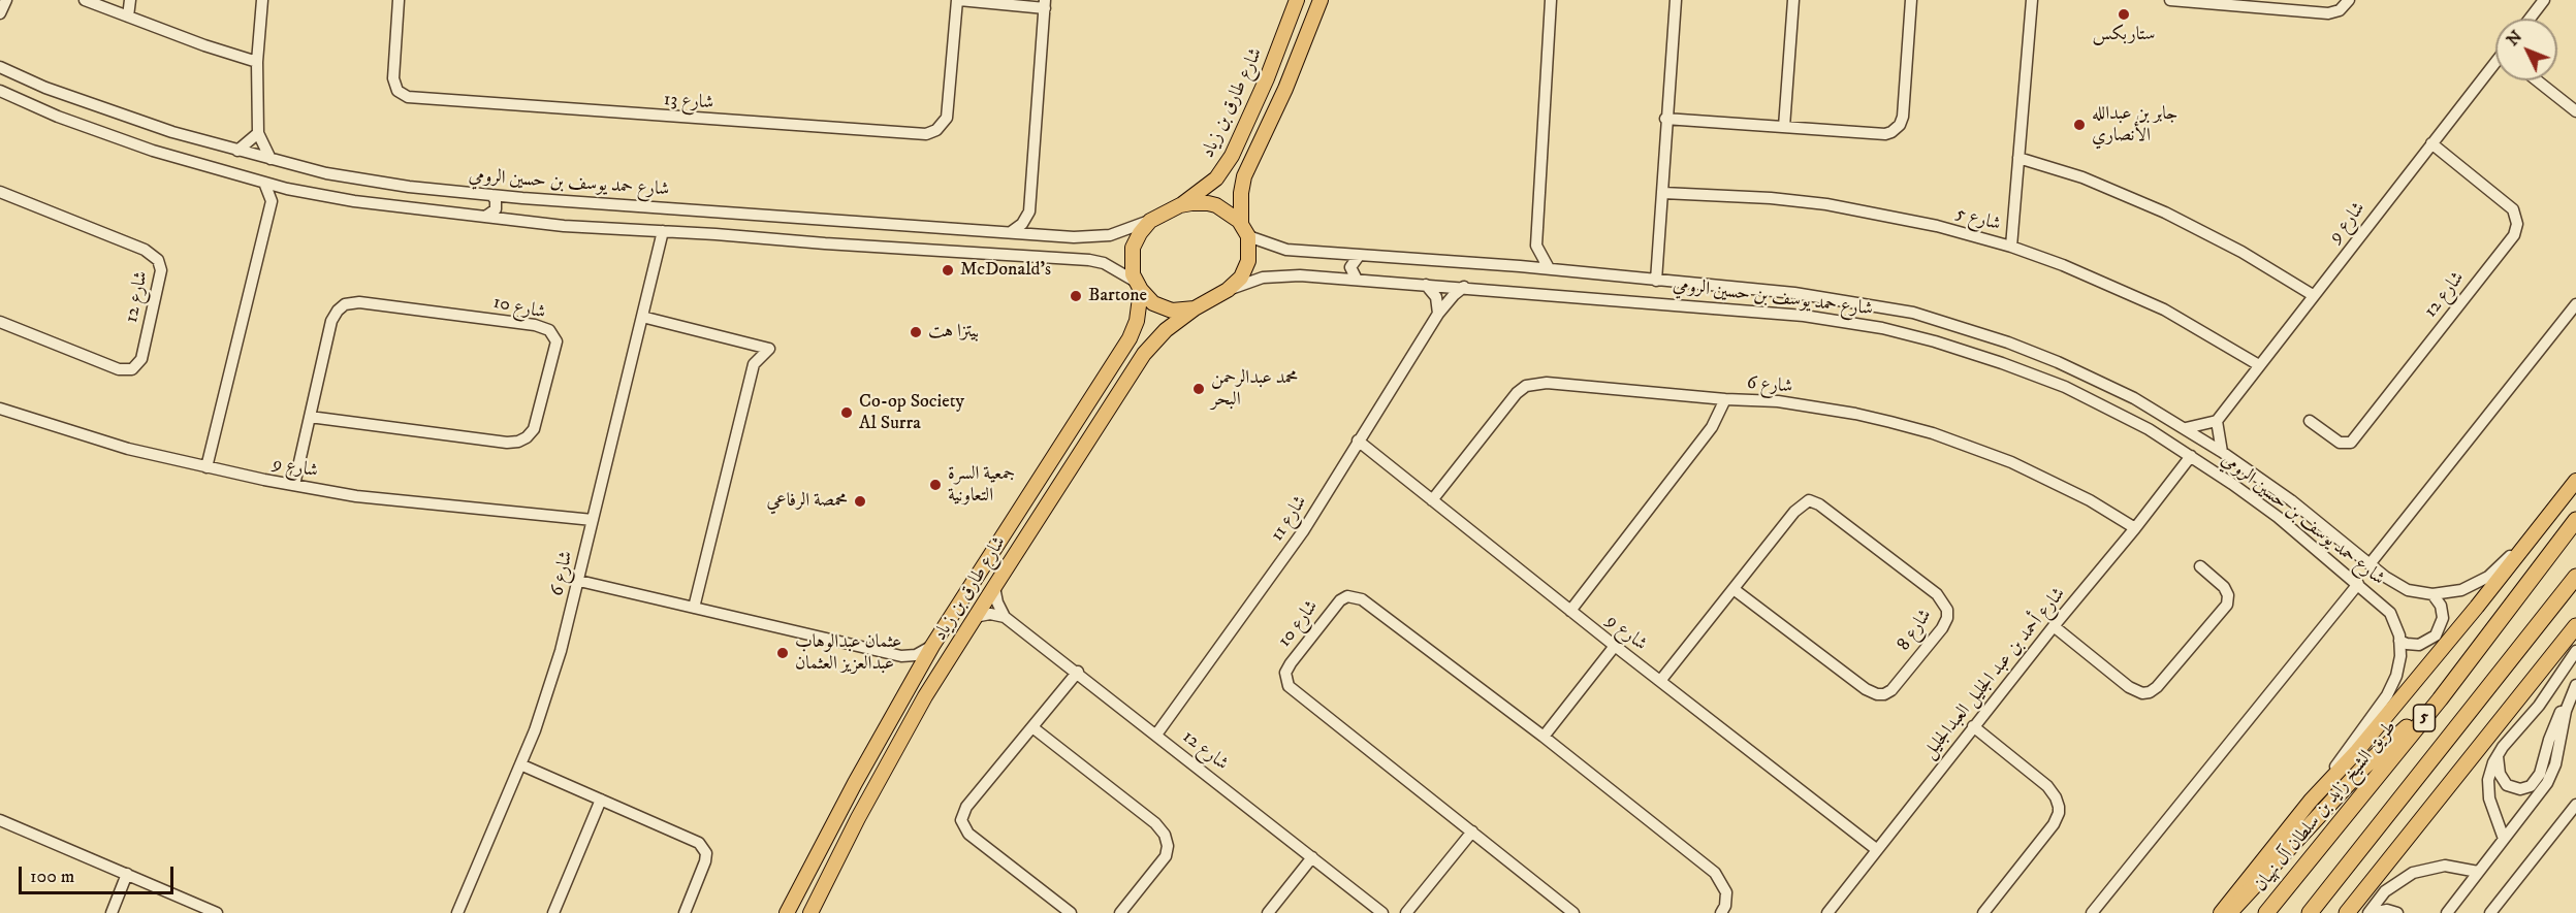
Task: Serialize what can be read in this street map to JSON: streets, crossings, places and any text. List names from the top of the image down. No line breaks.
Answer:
{"streets":{"highway":["5","طريق الشيخ زايد بن سلطان آل نهيان"],"main road":["شارع طارق بن زياد"],"street":["شارع 13","شارع حمد يوسف بن حسين الرومي","شارع 5","شارع 9","شارع 12","شارع 10","شارع 6","شارع 11","شارع 8","شارع أحمد بن عبد الجليل العبدالجليل"]},"crossings":[["شارع طارق بن زياد","شارع حمد يوسف بن حسين الرومي"],["شارع حمد يوسف بن حسين الرومي","شارع 6"],["شارع حمد يوسف بن حسين الرومي","شارع 11"],["شارع حمد يوسف بن حسين الرومي","شارع أحمد بن عبد الجليل العبدالجليل"],["شارع 5","شارع 9"],["شارع 9","شارع 12"],["شارع 9","شارع 10"],["شارع 9","شارع 6"],["شارع 9","شارع 11"],["شارع 9","شارع 8"],["شارع 9","شارع أحمد بن عبد الجليل العبدالجليل"],["شارع 12","شارع 11"],["شارع 6","شارع أحمد بن عبد الجليل العبدالجليل"]],"places":["ستاربكس","جابر بن عبدالله الأنصاري","McDonald's","Bartone","بيتزا هت","محمد عبدالرحمن البحر","Co-op Society Al Surra","جمعية السرة التعاونية","محمصة الرفاعي","عثمان عبدالوهاب عبدالعزيز العثمان"],"scale_bar":"100 m","north":"top left"}
